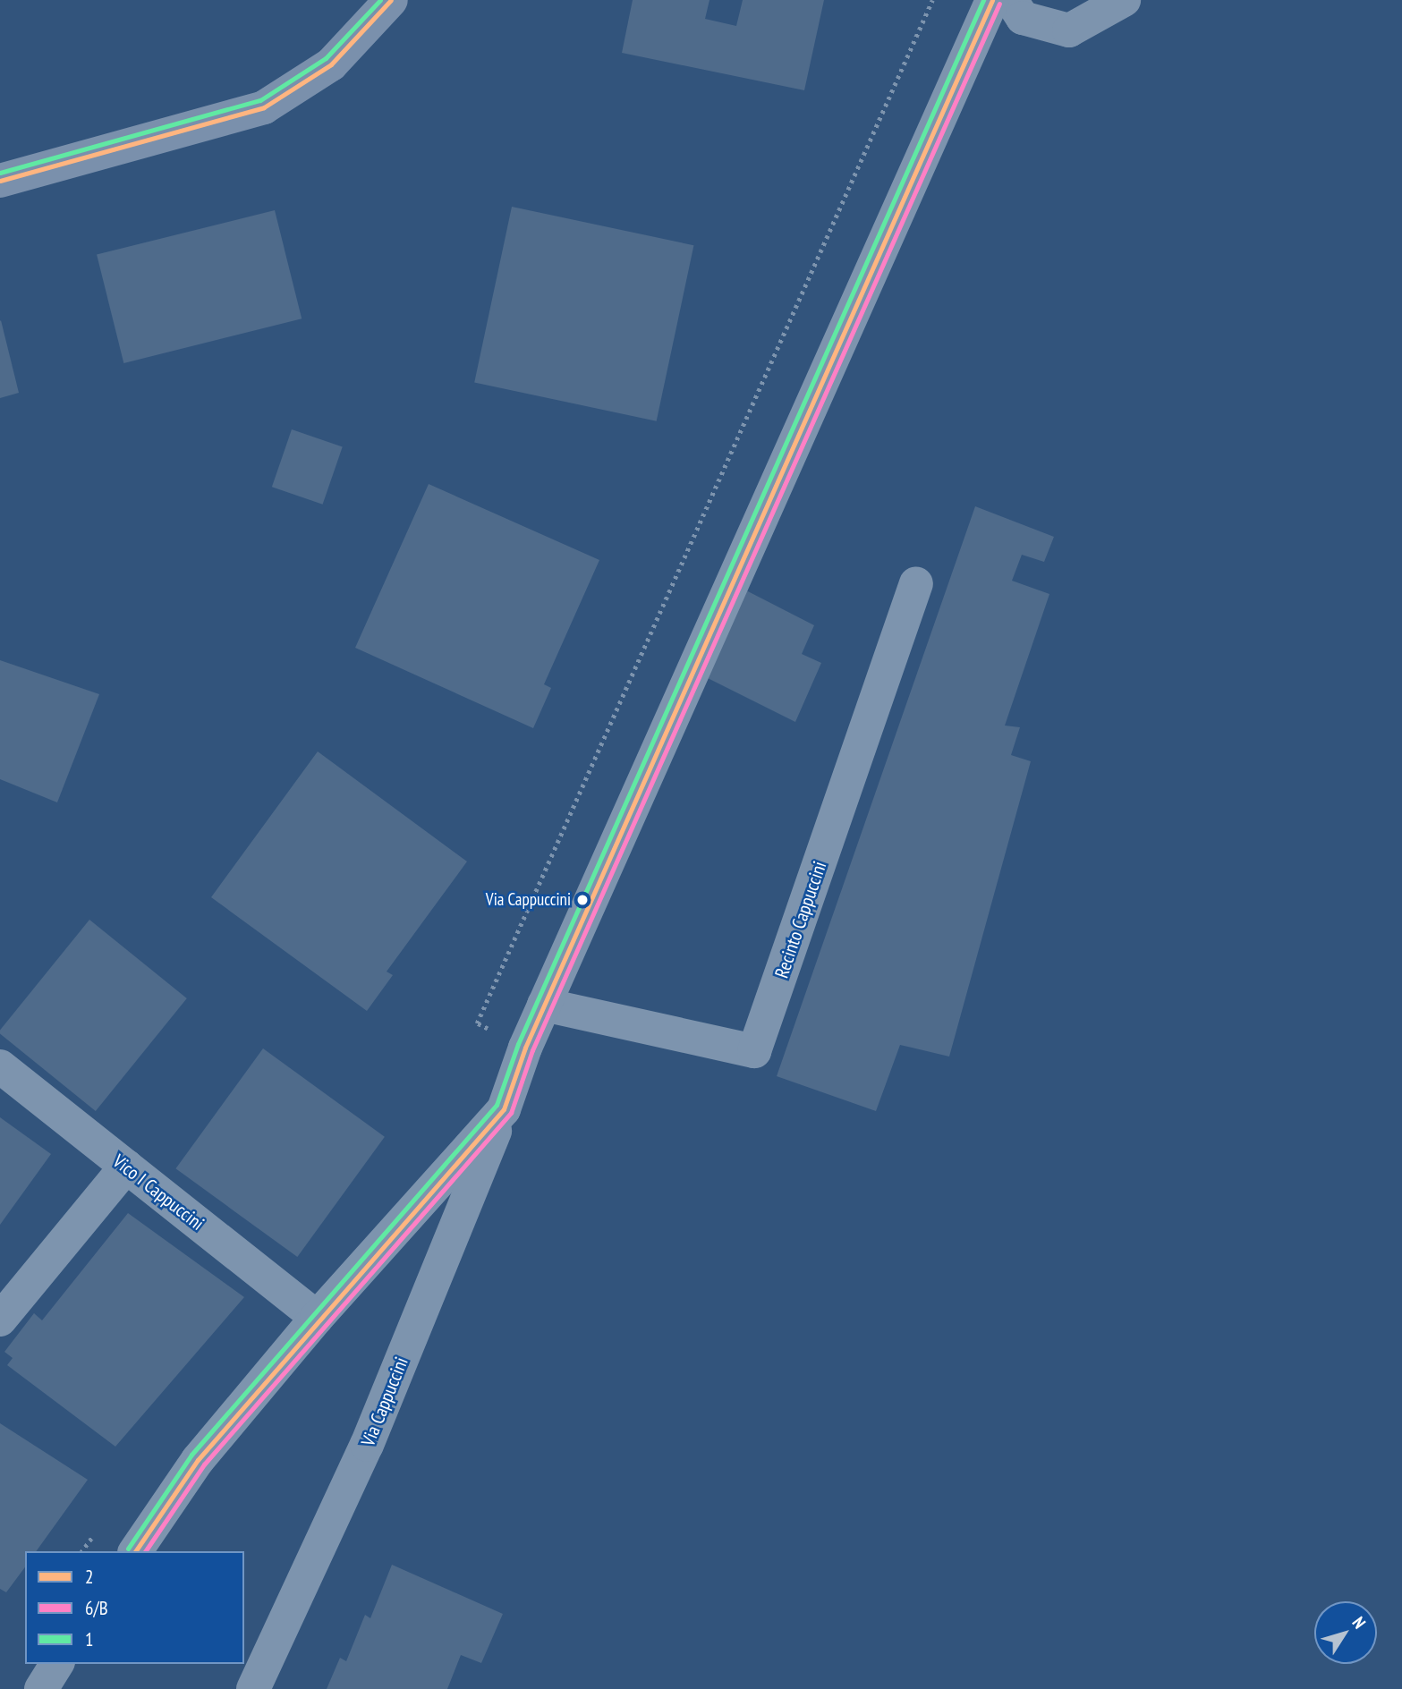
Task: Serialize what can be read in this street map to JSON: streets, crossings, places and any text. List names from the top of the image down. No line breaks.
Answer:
{"streets":{"street":["Recinto Cappuccini","Vico I Cappuccini","Via Cappuccini"]},"crossings":[["Recinto Cappuccini","Via Cappuccini"],["Vico I Cappuccini","Via Cappuccini"]],"places":["Via Cappuccini"],"lines":["transit line 2","transit line 1","transit line 6/B"],"legend":["2","6/B","1"],"north":"top right"}
